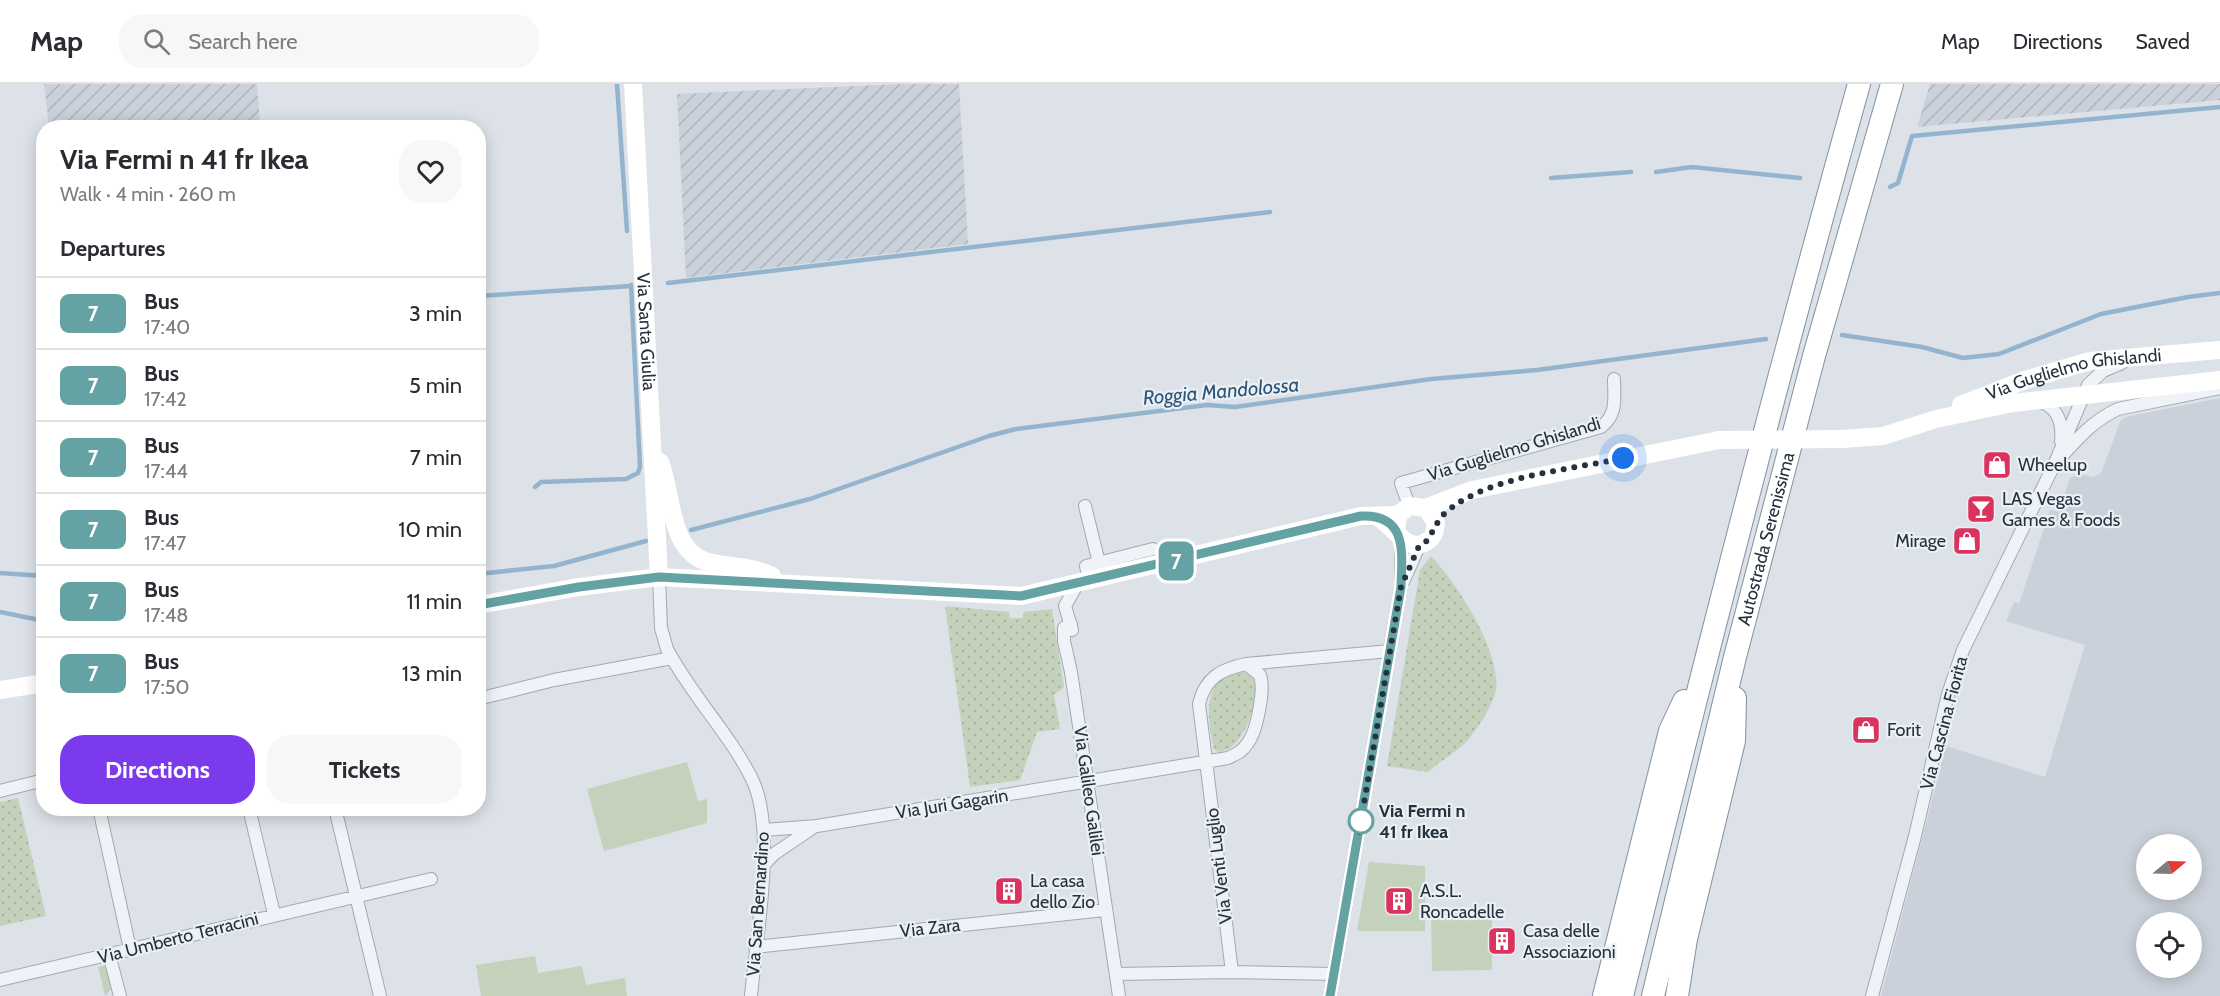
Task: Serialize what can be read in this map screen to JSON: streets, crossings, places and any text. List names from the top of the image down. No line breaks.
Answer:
{"streets":{"highway":["Autostrada Serenissima"],"street":["Via Santa Giulia","Via Guglielmo Ghislandi","Via Cascina Fiorita","Via Galileo Galilei","Via Juri Gagarin","Via Venti Luglio","Via San Bernardino","Via Zara","Via Umberto Terracini"]},"crossings":[["Via Santa Giulia","Via San Bernardino"],["Via Galileo Galilei","Via Juri Gagarin"],["Via Galileo Galilei","Via Zara"],["Via Juri Gagarin","Via Venti Luglio"],["Via Juri Gagarin","Via San Bernardino"],["Via San Bernardino","Via Zara"]],"water":["Roggia Mandolossa"],"places":{"shop":["Wheelup","Mirage","Forit"],"bar":["LAS Vegas Games & Foods"],"other":["Via Fermi n 41 fr Ikea"],"building":["La casa dello Zio","A.S.L. Roncadelle","Casa delle Associazioni"]},"lines":["bus line 7"],"north":"right","page":{"header":"Map","search":"Search here","nav":["Map","Directions","Saved"],"on_map":"7","heading":[["Via Fermi n 41 fr Ikea","Walk · 4 min · 260 m"],"Departures"],"list":[{"mark":"7","name":"Bus","note":"17:40","value":"3 min"},{"mark":"7","name":"Bus","note":"17:42","value":"5 min"},{"mark":"7","name":"Bus","note":"17:44","value":"7 min"},{"mark":"7","name":"Bus","note":"17:47","value":"10 min"},{"mark":"7","name":"Bus","note":"17:48","value":"11 min"},{"mark":"7","name":"Bus","note":"17:50","value":"13 min"}],"buttons":["Directions","Tickets"]}}
